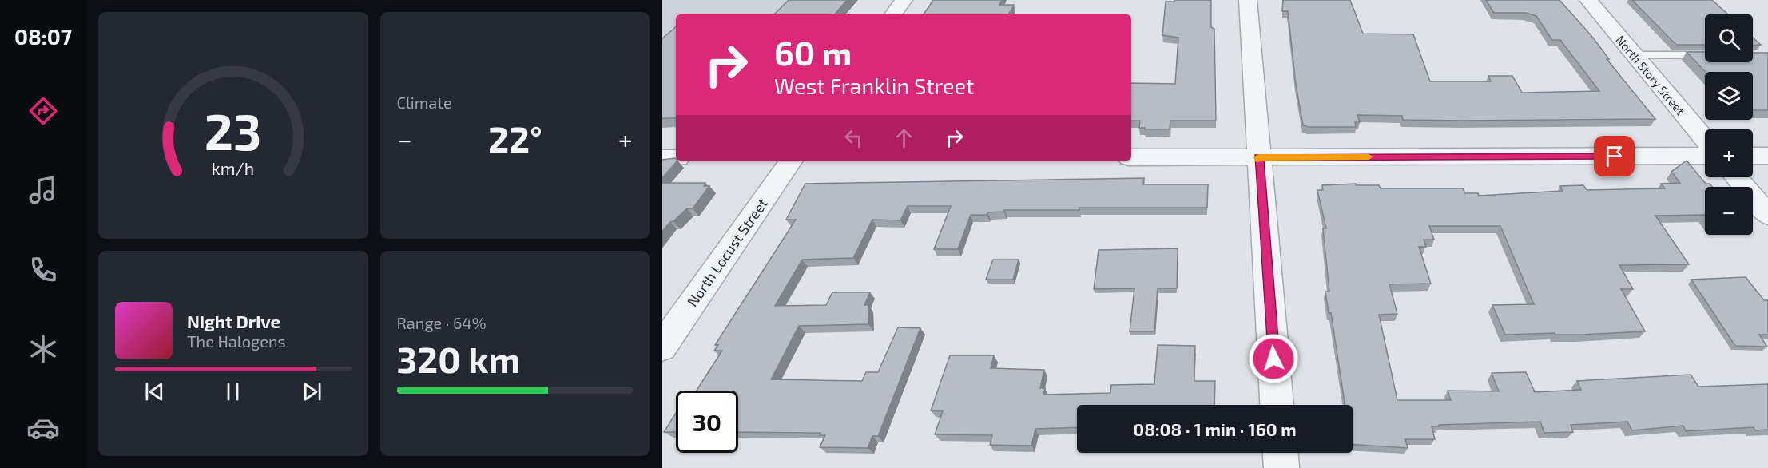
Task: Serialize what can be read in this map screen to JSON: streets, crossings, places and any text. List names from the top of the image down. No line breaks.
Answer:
{"streets":{"street":["North Story Street","North Locust Street"]},"page":{"tabs":"08:07","tile":["Climate",["Range · 64%","320 km"]],"map_buttons":["+","−"],"turn":["60 m","West Franklin Street"],"heat":["−","22°","+"],"song":["Night Drive","The Halogens"],"limit":"30","trip":"08:08 · 1 min · 160 m","gauge":["23","km/h"]}}
